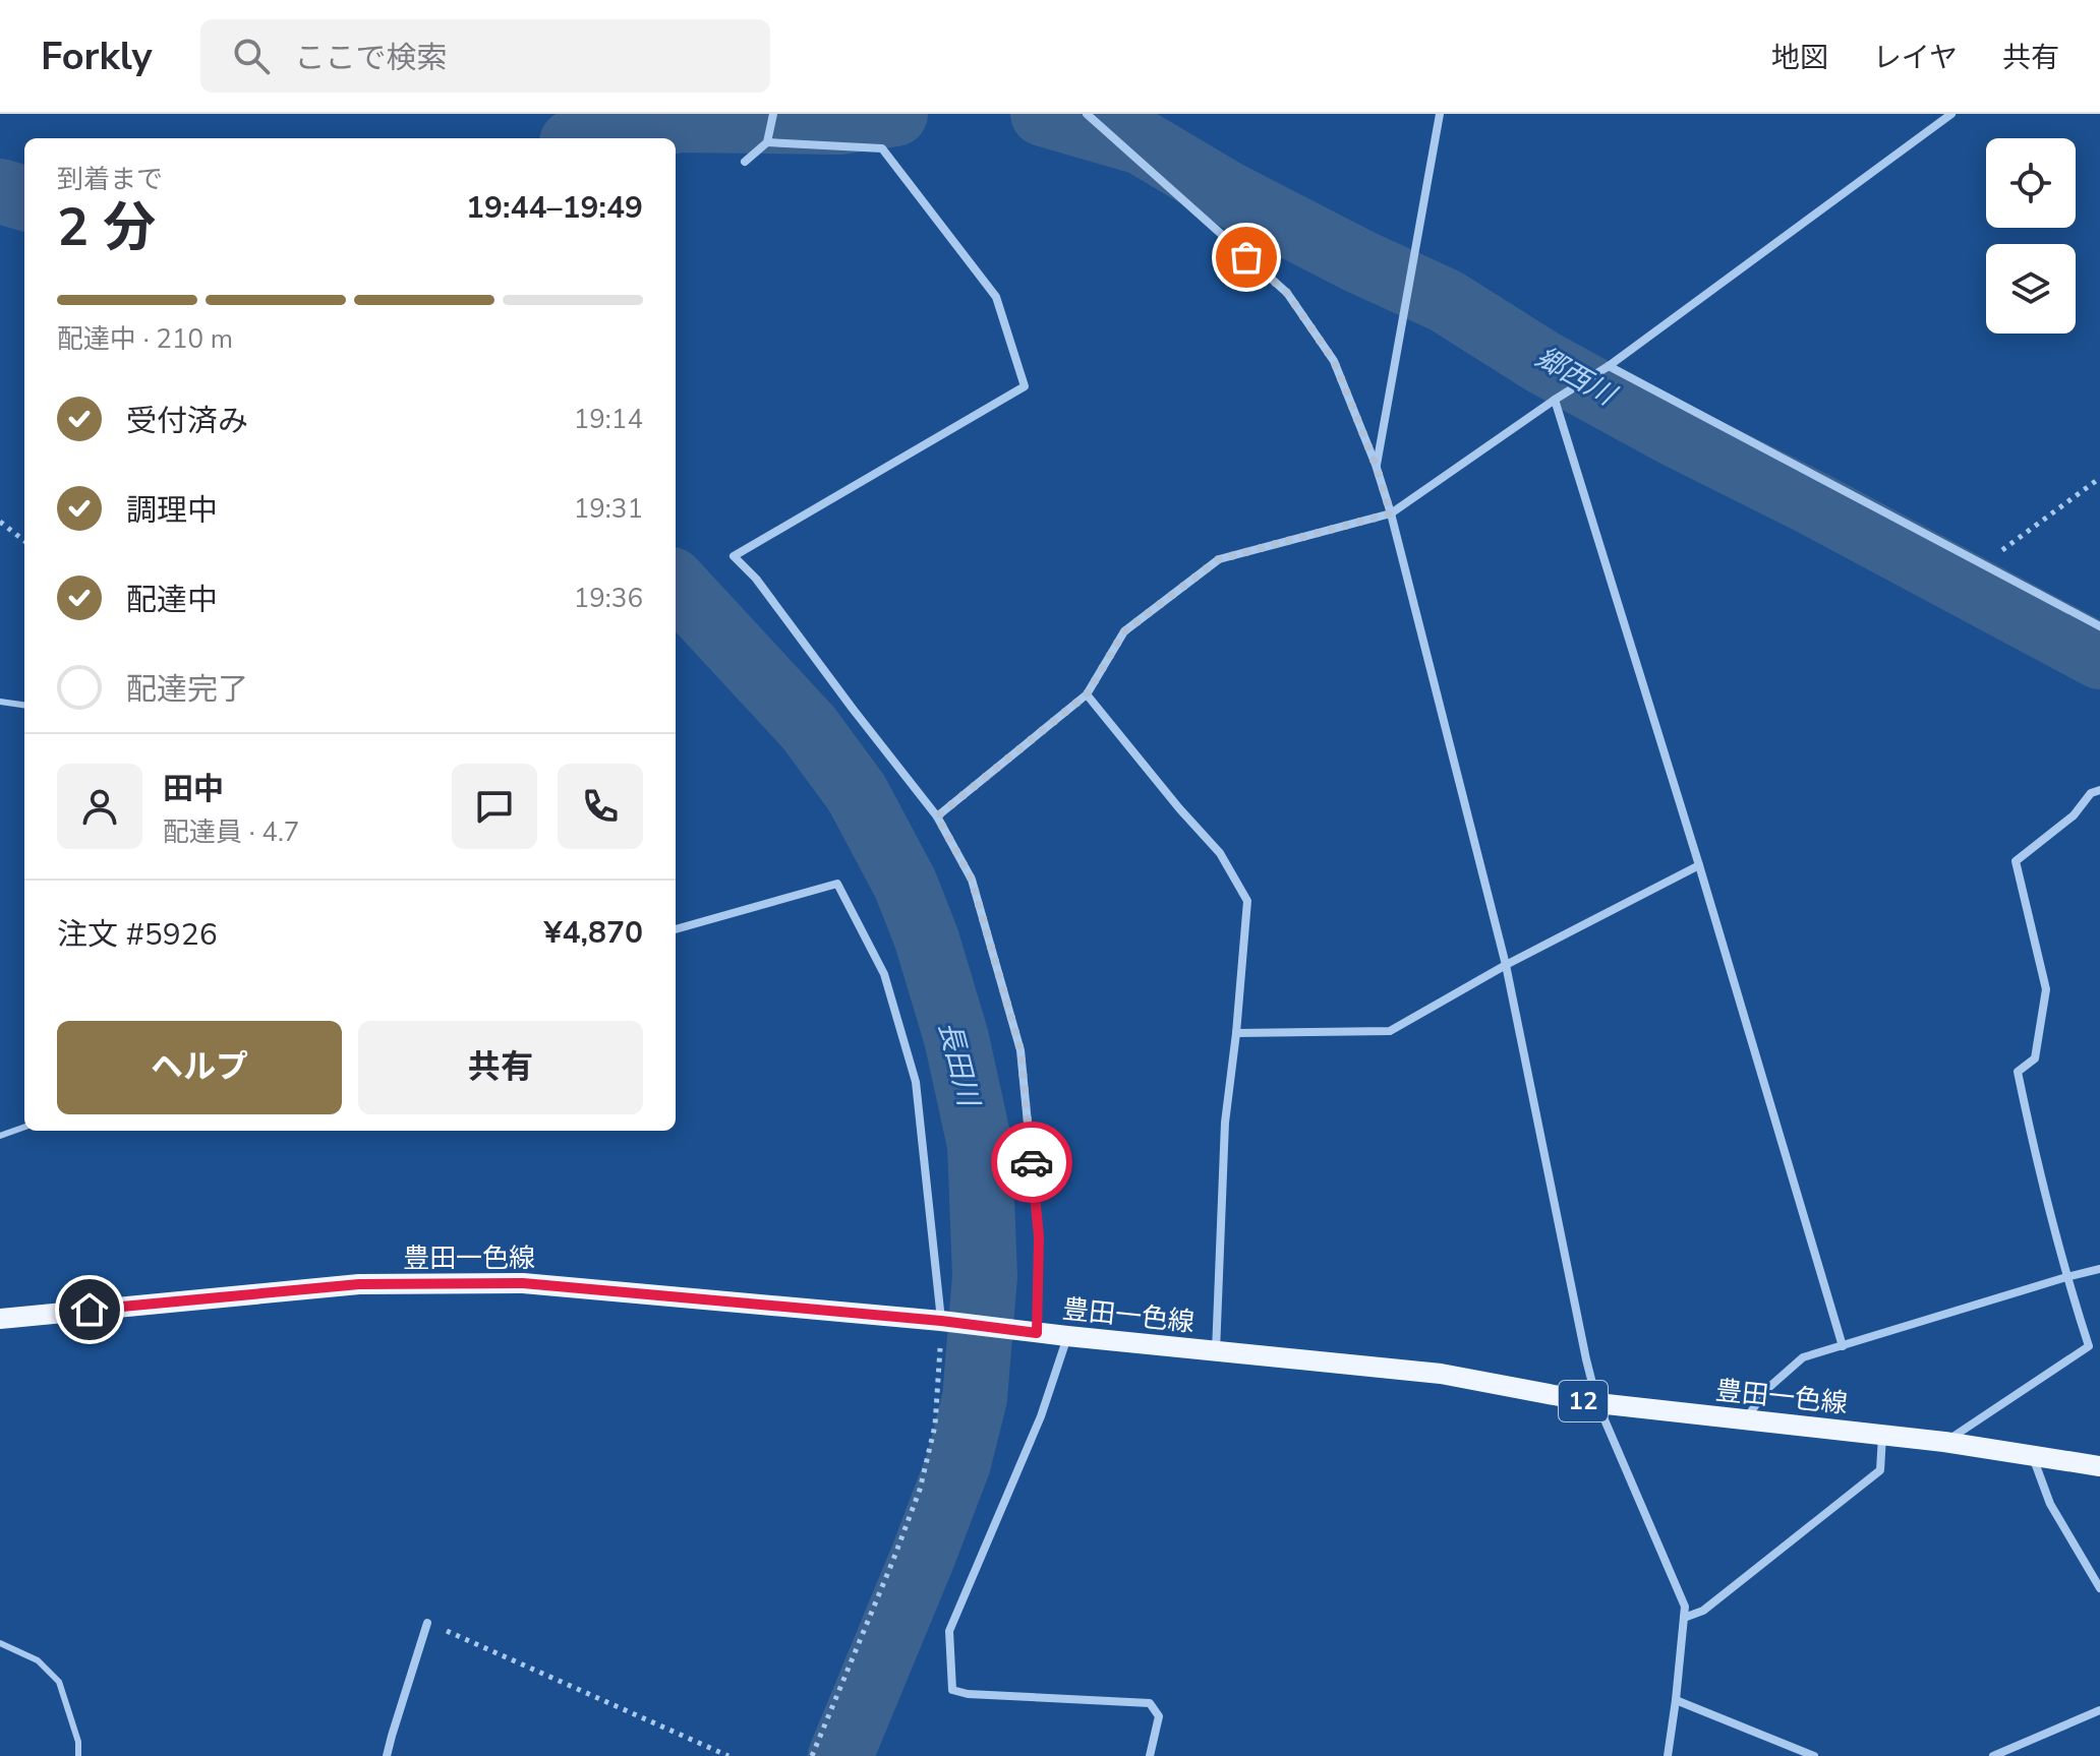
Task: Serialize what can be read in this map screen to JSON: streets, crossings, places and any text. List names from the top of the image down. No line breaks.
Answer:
{"streets":{"main road":["豊田一色線","12"]},"water":["郷西川","長田川"],"page":{"header":"Forkly","search":"ここで検索","nav":["地図","レイヤ","共有"],"heading":["2 分","到着まで","19:44–19:49"],"panel":["田中","配達員 · 4.7","注文 #5926","¥4,870"],"bar":"配達中 · 210 m","list":[["受付済み","19:14"],["調理中","19:31"],["配達中","19:36"],"配達完了"],"buttons":["ヘルプ","共有"]}}
